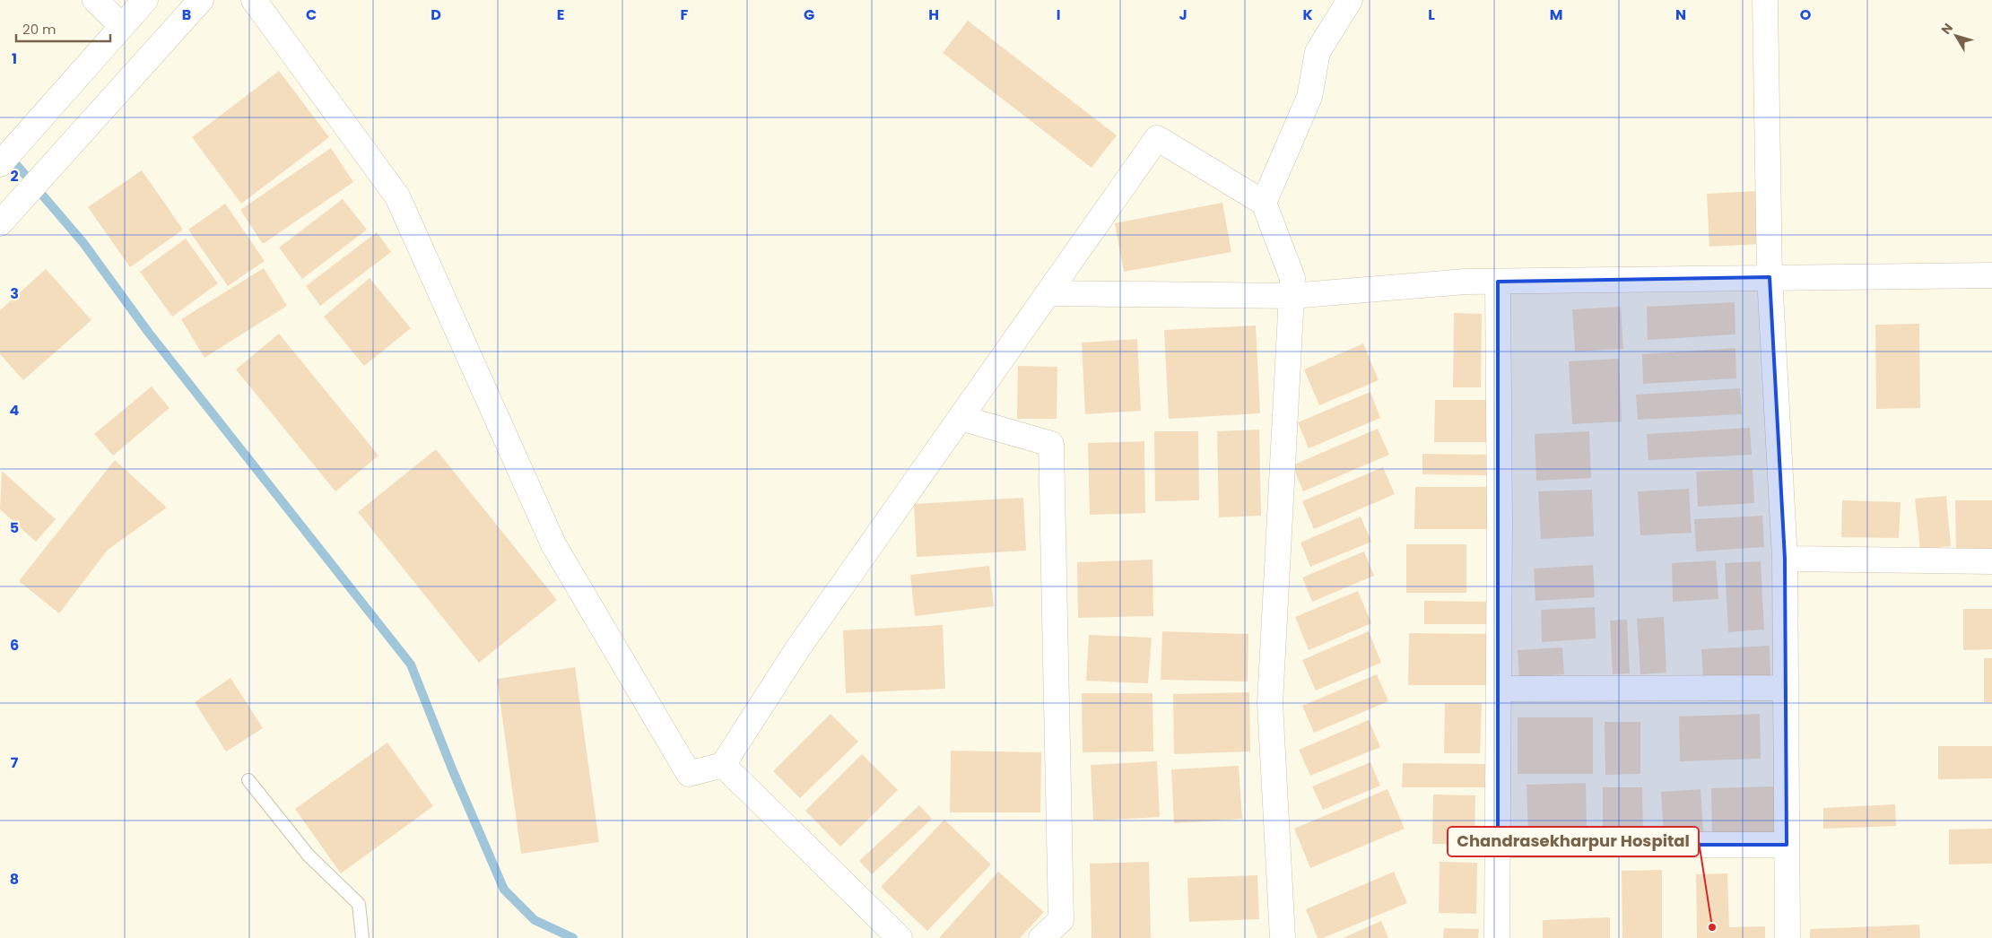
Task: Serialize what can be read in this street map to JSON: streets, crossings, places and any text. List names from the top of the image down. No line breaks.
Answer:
{"places":["Chandrasekharpur Hospital"],"scale_bar":"20 m","north":"top left","grid":{"columns":["B","C","D","E","F","G","H","I","J","K","L","M","N","O"],"rows":["1","2","3","4","5","6","7","8"]}}
